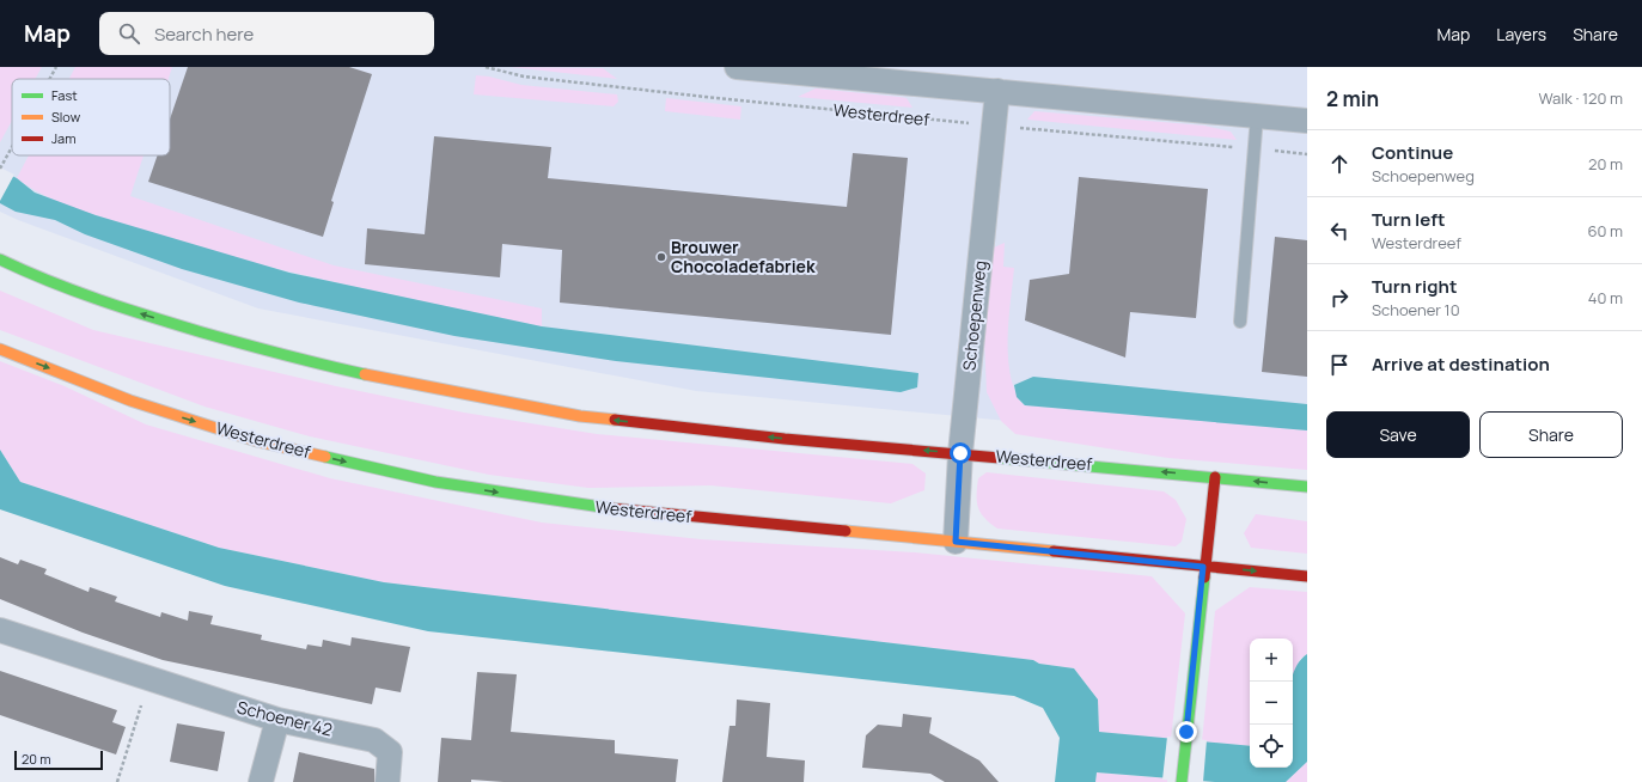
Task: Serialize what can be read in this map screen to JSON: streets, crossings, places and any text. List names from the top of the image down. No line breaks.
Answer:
{"streets":{"main road":["Westerdreef"],"street":["Schoepenweg","Schoener 42"]},"crossings":[["Westerdreef","Schoepenweg"]],"places":["Brouwer Chocoladefabriek"],"legend":["Fast","Slow","Jam"],"scale_bar":"20 m","page":{"header":"Map","search":"Search here","nav":["Map","Layers","Share"],"heading":["2 min","Walk · 120 m"],"list":[["Continue","Schoepenweg","20 m"],["Turn left","Westerdreef","60 m"],["Turn right","Schoener 10","40 m"],"Arrive at destination"],"buttons":["Save","Share"],"map_buttons":["+","−"],"scale":"20 m"}}
